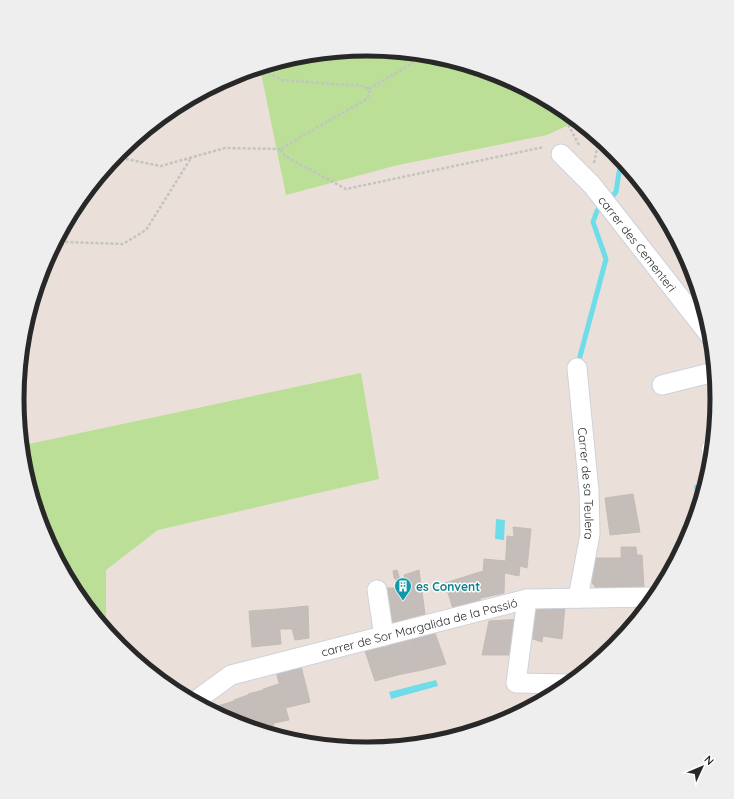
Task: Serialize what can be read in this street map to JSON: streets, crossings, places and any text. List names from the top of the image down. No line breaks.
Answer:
{"streets":{"street":["carrer des Cementeri","Carrer de sa Teulera","carrer de Sor Margalida de la Passió"]},"crossings":[["Carrer de sa Teulera","carrer de Sor Margalida de la Passió"]],"places":{"building":["es Convent"]},"north":"top right"}
